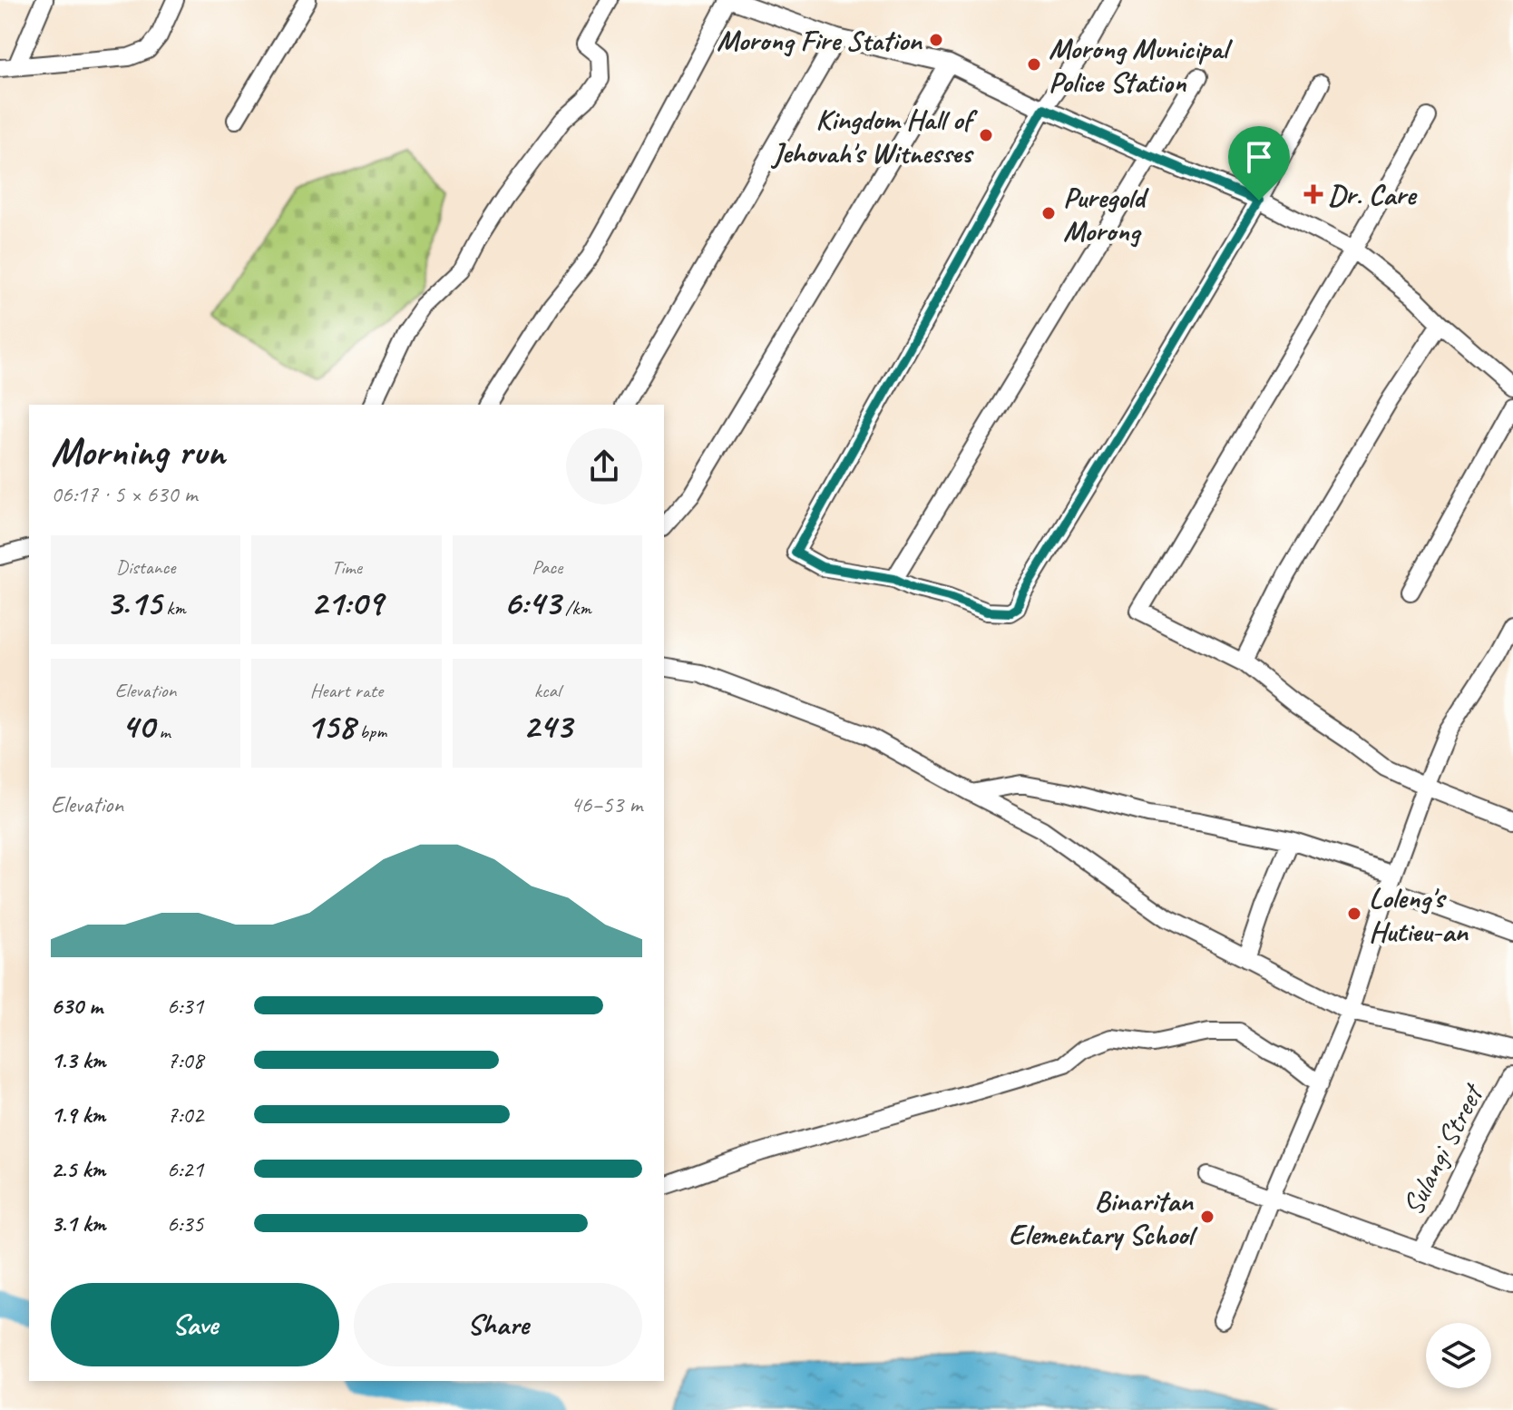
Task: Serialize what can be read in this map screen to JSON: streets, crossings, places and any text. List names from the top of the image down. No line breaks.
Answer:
{"streets":{"street":["Sulangi Street"]},"places":{"other":["Morong Fire Station","Morong Municipal Police Station","Kingdom Hall of Jehovah's Witnesses","Puregold Morong","Loleng's Hutieu-an","Binaritan Elementary School"],"health":["Dr. Care"]},"page":{"heading":["Morning run","06:17 · 5 × 630 m"],"stats":[["Distance","3.15 km"],["Time","21:09"],["Pace","6:43 /km"],["Elevation","40 m"],["Heart rate","158 bpm"],["kcal","243"]],"chart":["Elevation","46–53 m"],"list":[{"name":"630 m","note":"6:31"},{"name":"1.3 km","note":"7:08"},{"name":"1.9 km","note":"7:02"},{"name":"2.5 km","note":"6:21"},{"name":"3.1 km","note":"6:35"}],"buttons":["Save","Share"]}}
